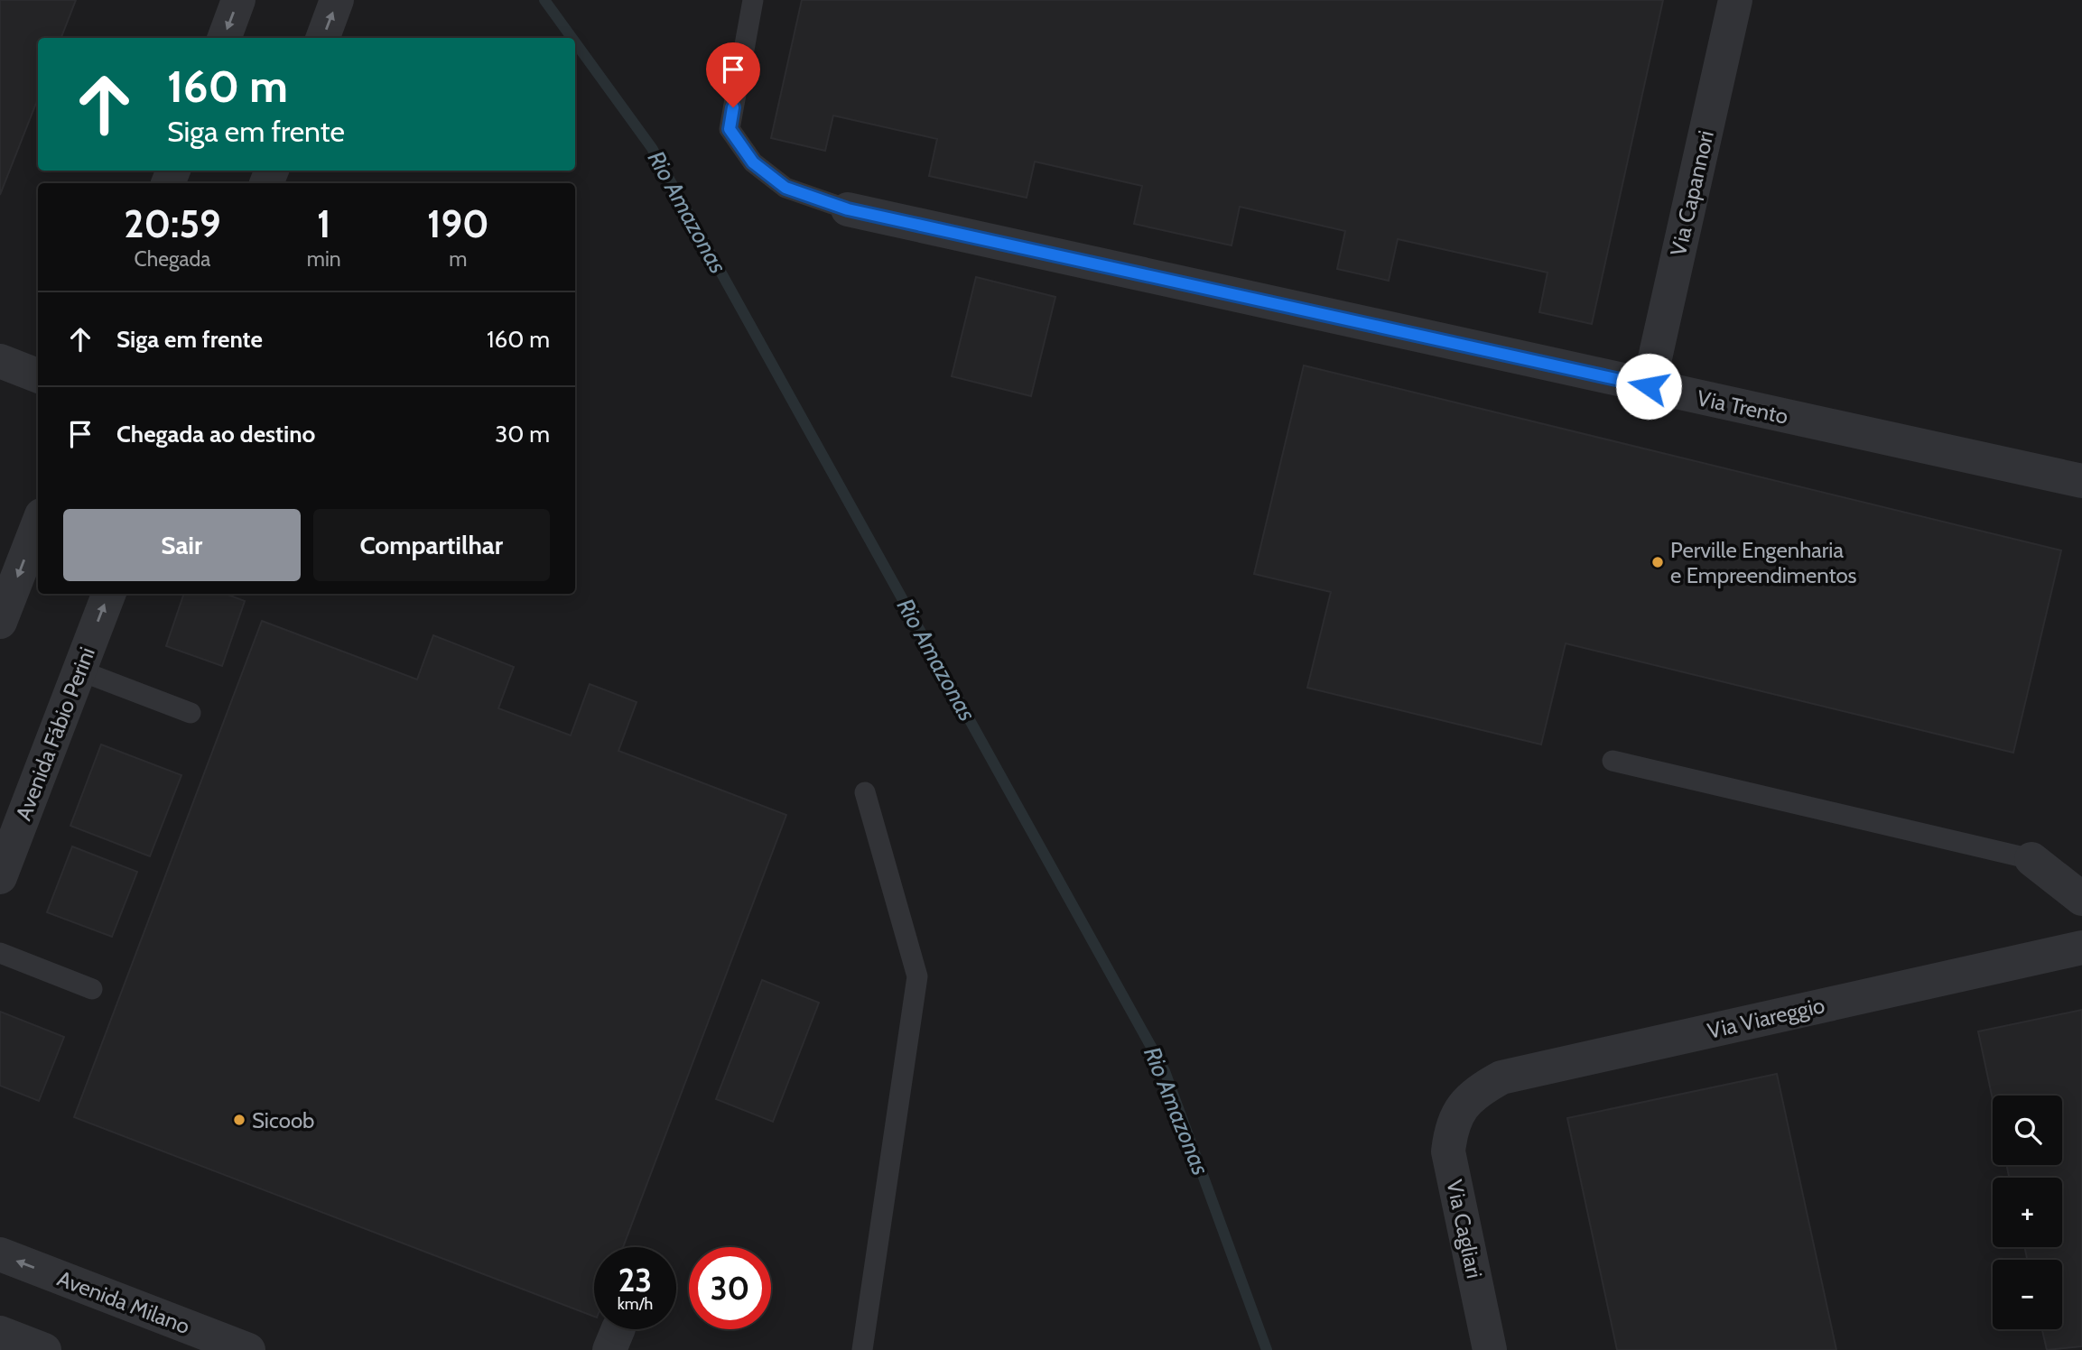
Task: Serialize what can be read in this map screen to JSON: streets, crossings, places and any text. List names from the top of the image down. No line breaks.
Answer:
{"streets":{"street":["Via Capannori","Via Trento","Avenida Fábio Perini","Via Viareggio","Via Cagliari","Avenida Milano"]},"crossings":[["Via Capannori","Via Trento"],["Via Viareggio","Via Cagliari"]],"one_way":["Avenida Milano"],"water":["Rio Amazonas"],"places":["Perville Engenharia e Empreendimentos","Sicoob"],"page":{"turn":["160 m","Siga em frente"],"eta":["20:59","Chegada","1","min","190","m"],"list":[{"name":"Siga em frente","value":"160 m"},{"name":"Chegada ao destino","value":"30 m"}],"buttons":["Sair","Compartilhar"],"map_buttons":["+","−"],"speed":"23 km/h","limit":"30"}}
